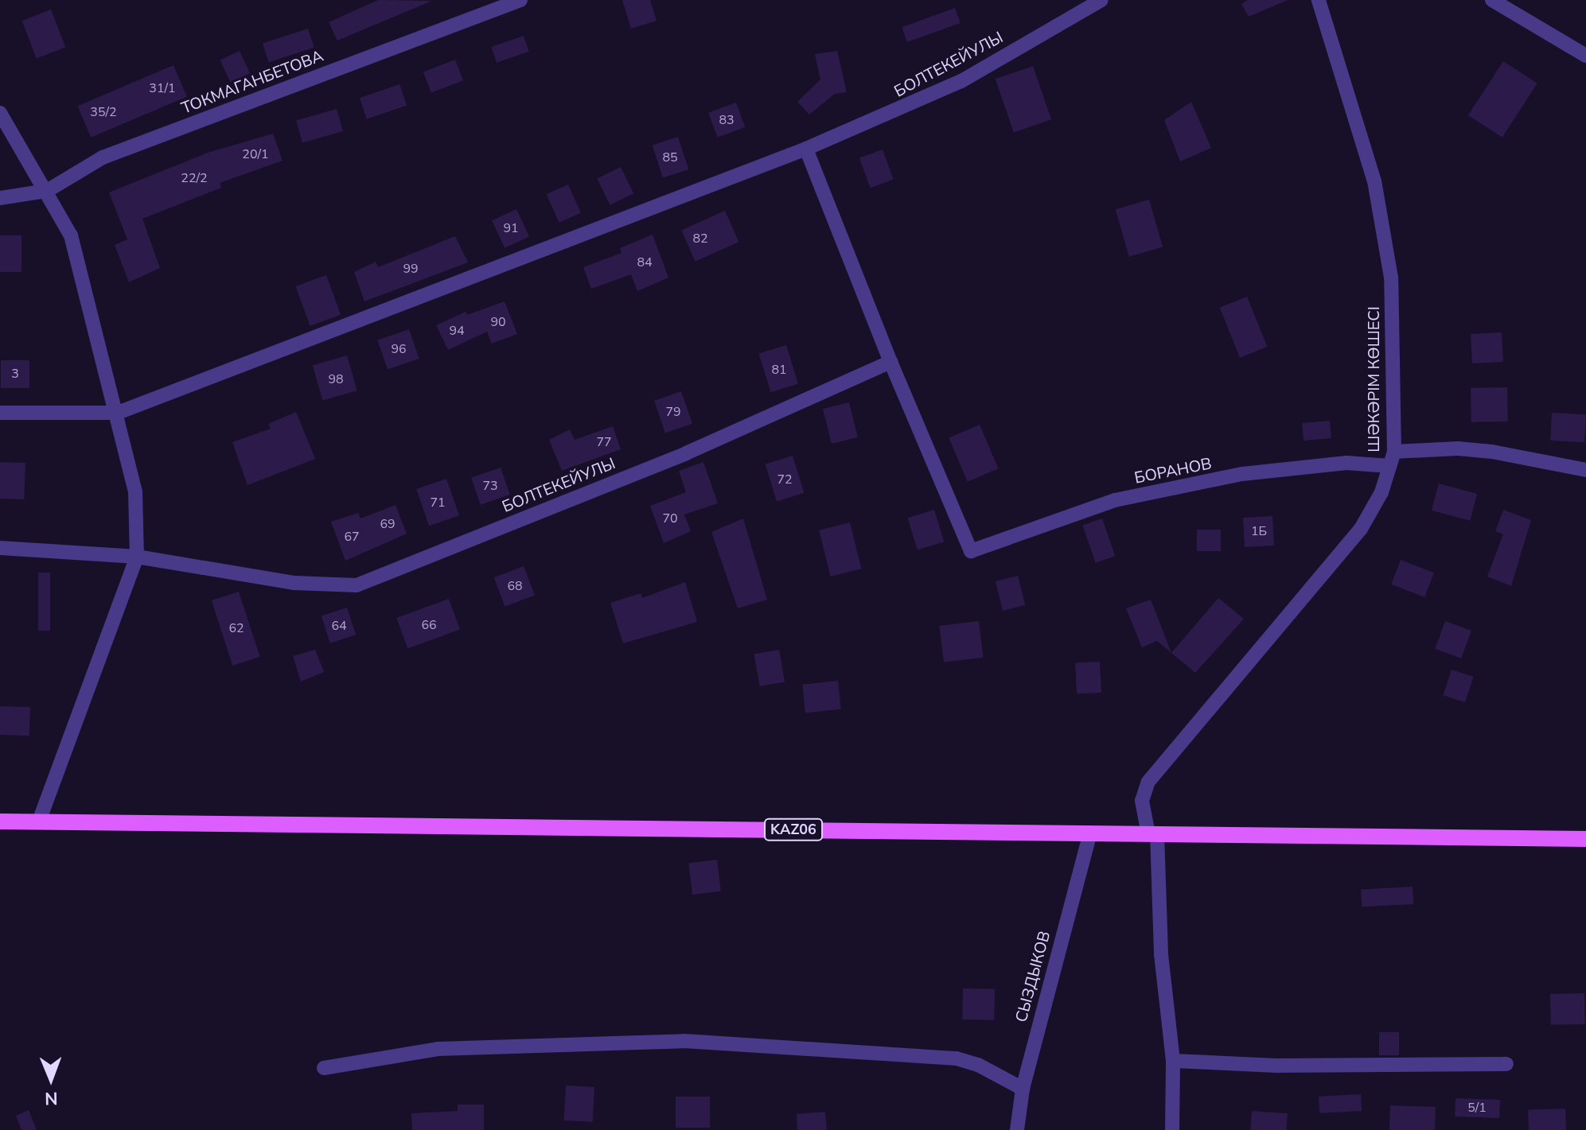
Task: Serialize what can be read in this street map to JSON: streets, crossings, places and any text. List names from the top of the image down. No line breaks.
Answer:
{"streets":{"main road":["KАZ06"],"street":["БОЛТЕКЕЙУЛЫ","ТОКМАГАНБЕТОВА","ШӘКӘРІМ КӨШЕСІ","БОРАНОВ","СЫЗДЫКОВ"]},"crossings":[["БОЛТЕКЕЙУЛЫ","БОРАНОВ"],["ШӘКӘРІМ КӨШЕСІ","БОРАНОВ"],["ШӘКӘРІМ КӨШЕСІ","KАZ06"],["KАZ06","СЫЗДЫКОВ"]],"house_numbers":["31/1","35/2","83","20/1","85","22/2","91","82","84","99","90","94","96","81","3","98","79","77","72","73","71","70","69","1Б","67","68","66","64","62","5/1"],"north":"bottom"}
